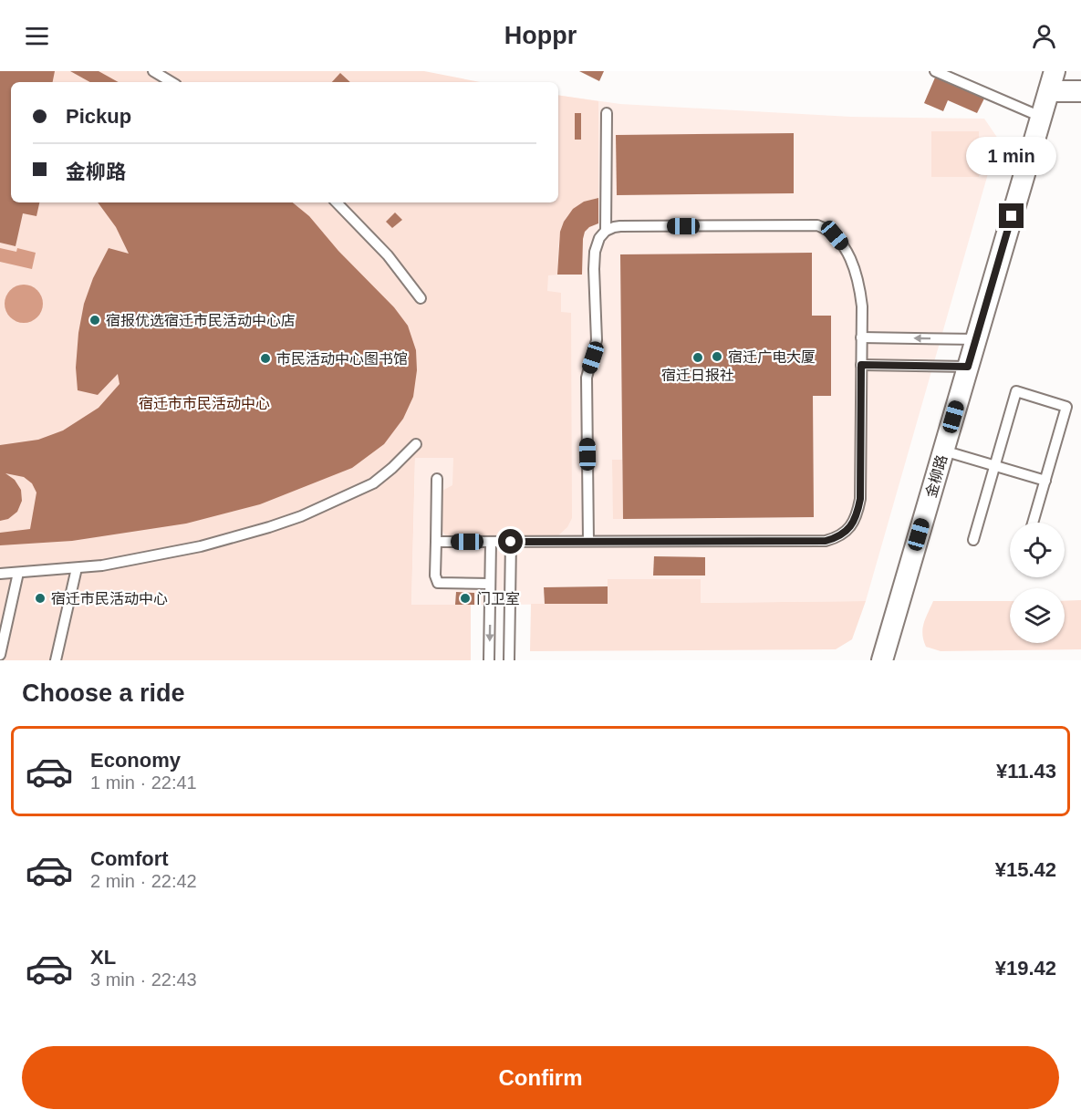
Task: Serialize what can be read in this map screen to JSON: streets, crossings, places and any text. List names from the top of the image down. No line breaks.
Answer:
{"streets":{"street":["金柳路"]},"parks":["宿迁市市民活动中心"],"places":["宿报优选宿迁市民活动中心店","宿迁广电大厦","宿迁日报社","市民活动中心图书馆","宿迁市民活动中心","门卫室"],"page":{"header":"Hoppr","banner":["Pickup","金柳路"],"bubble":"1 min","heading":"Choose a ride","list":[{"name":"Economy","note":"1 min · 22:41","value":"¥11.43"},{"name":"Comfort","note":"2 min · 22:42","value":"¥15.42"},{"name":"XL","note":"3 min · 22:43","value":"¥19.42"}],"buttons":"Confirm"}}
